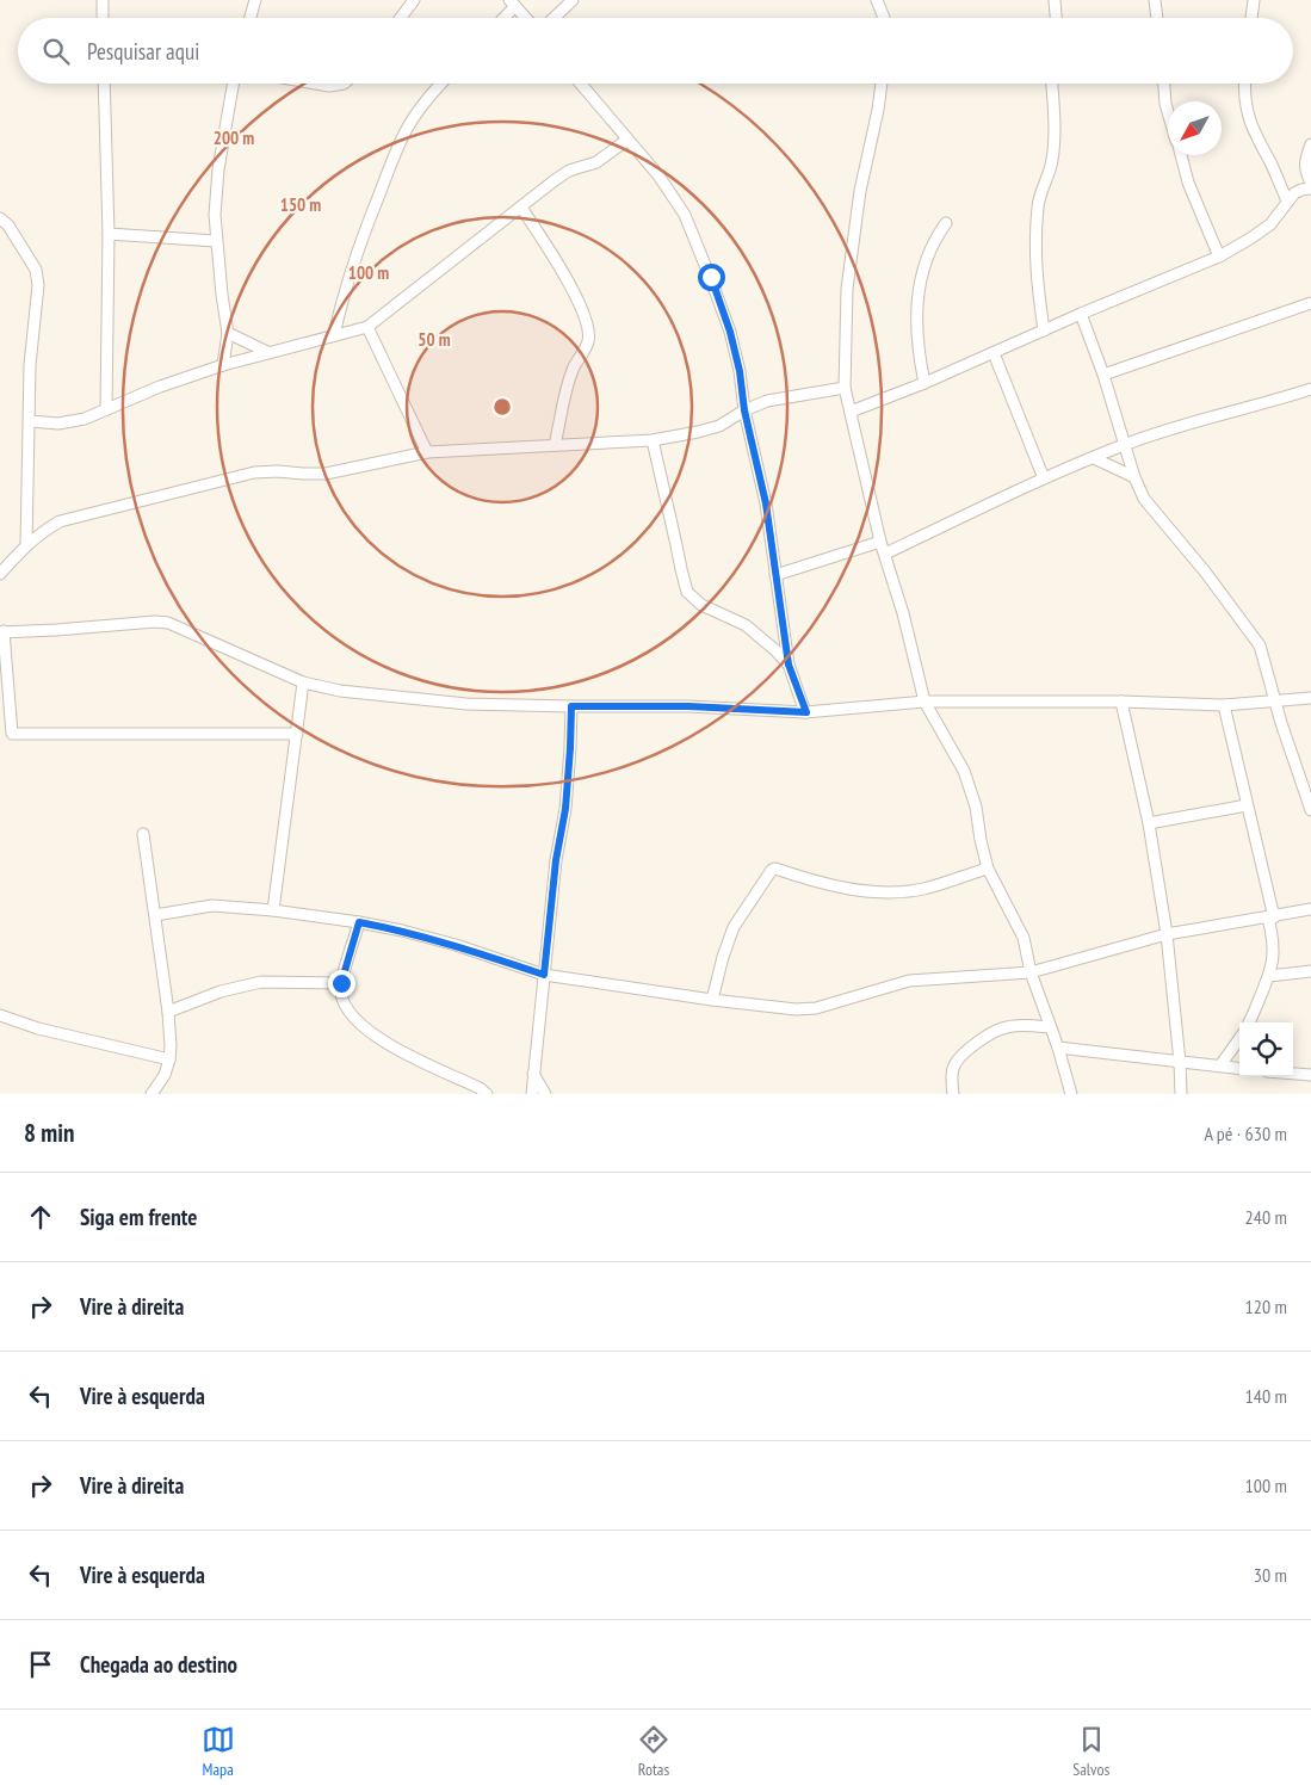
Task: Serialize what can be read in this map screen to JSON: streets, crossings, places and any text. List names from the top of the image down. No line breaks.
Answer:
{"north":"bottom left","page":{"search":"Pesquisar aqui","heading":["8 min","A pé · 630 m"],"list":[["Siga em frente","240 m"],["Vire à direita","120 m"],["Vire à esquerda","140 m"],["Vire à direita","100 m"],["Vire à esquerda","30 m"],"Chegada ao destino"],"nav":["Mapa","Rotas","Salvos"]},"rings":["200 m","150 m","100 m","50 m"]}
